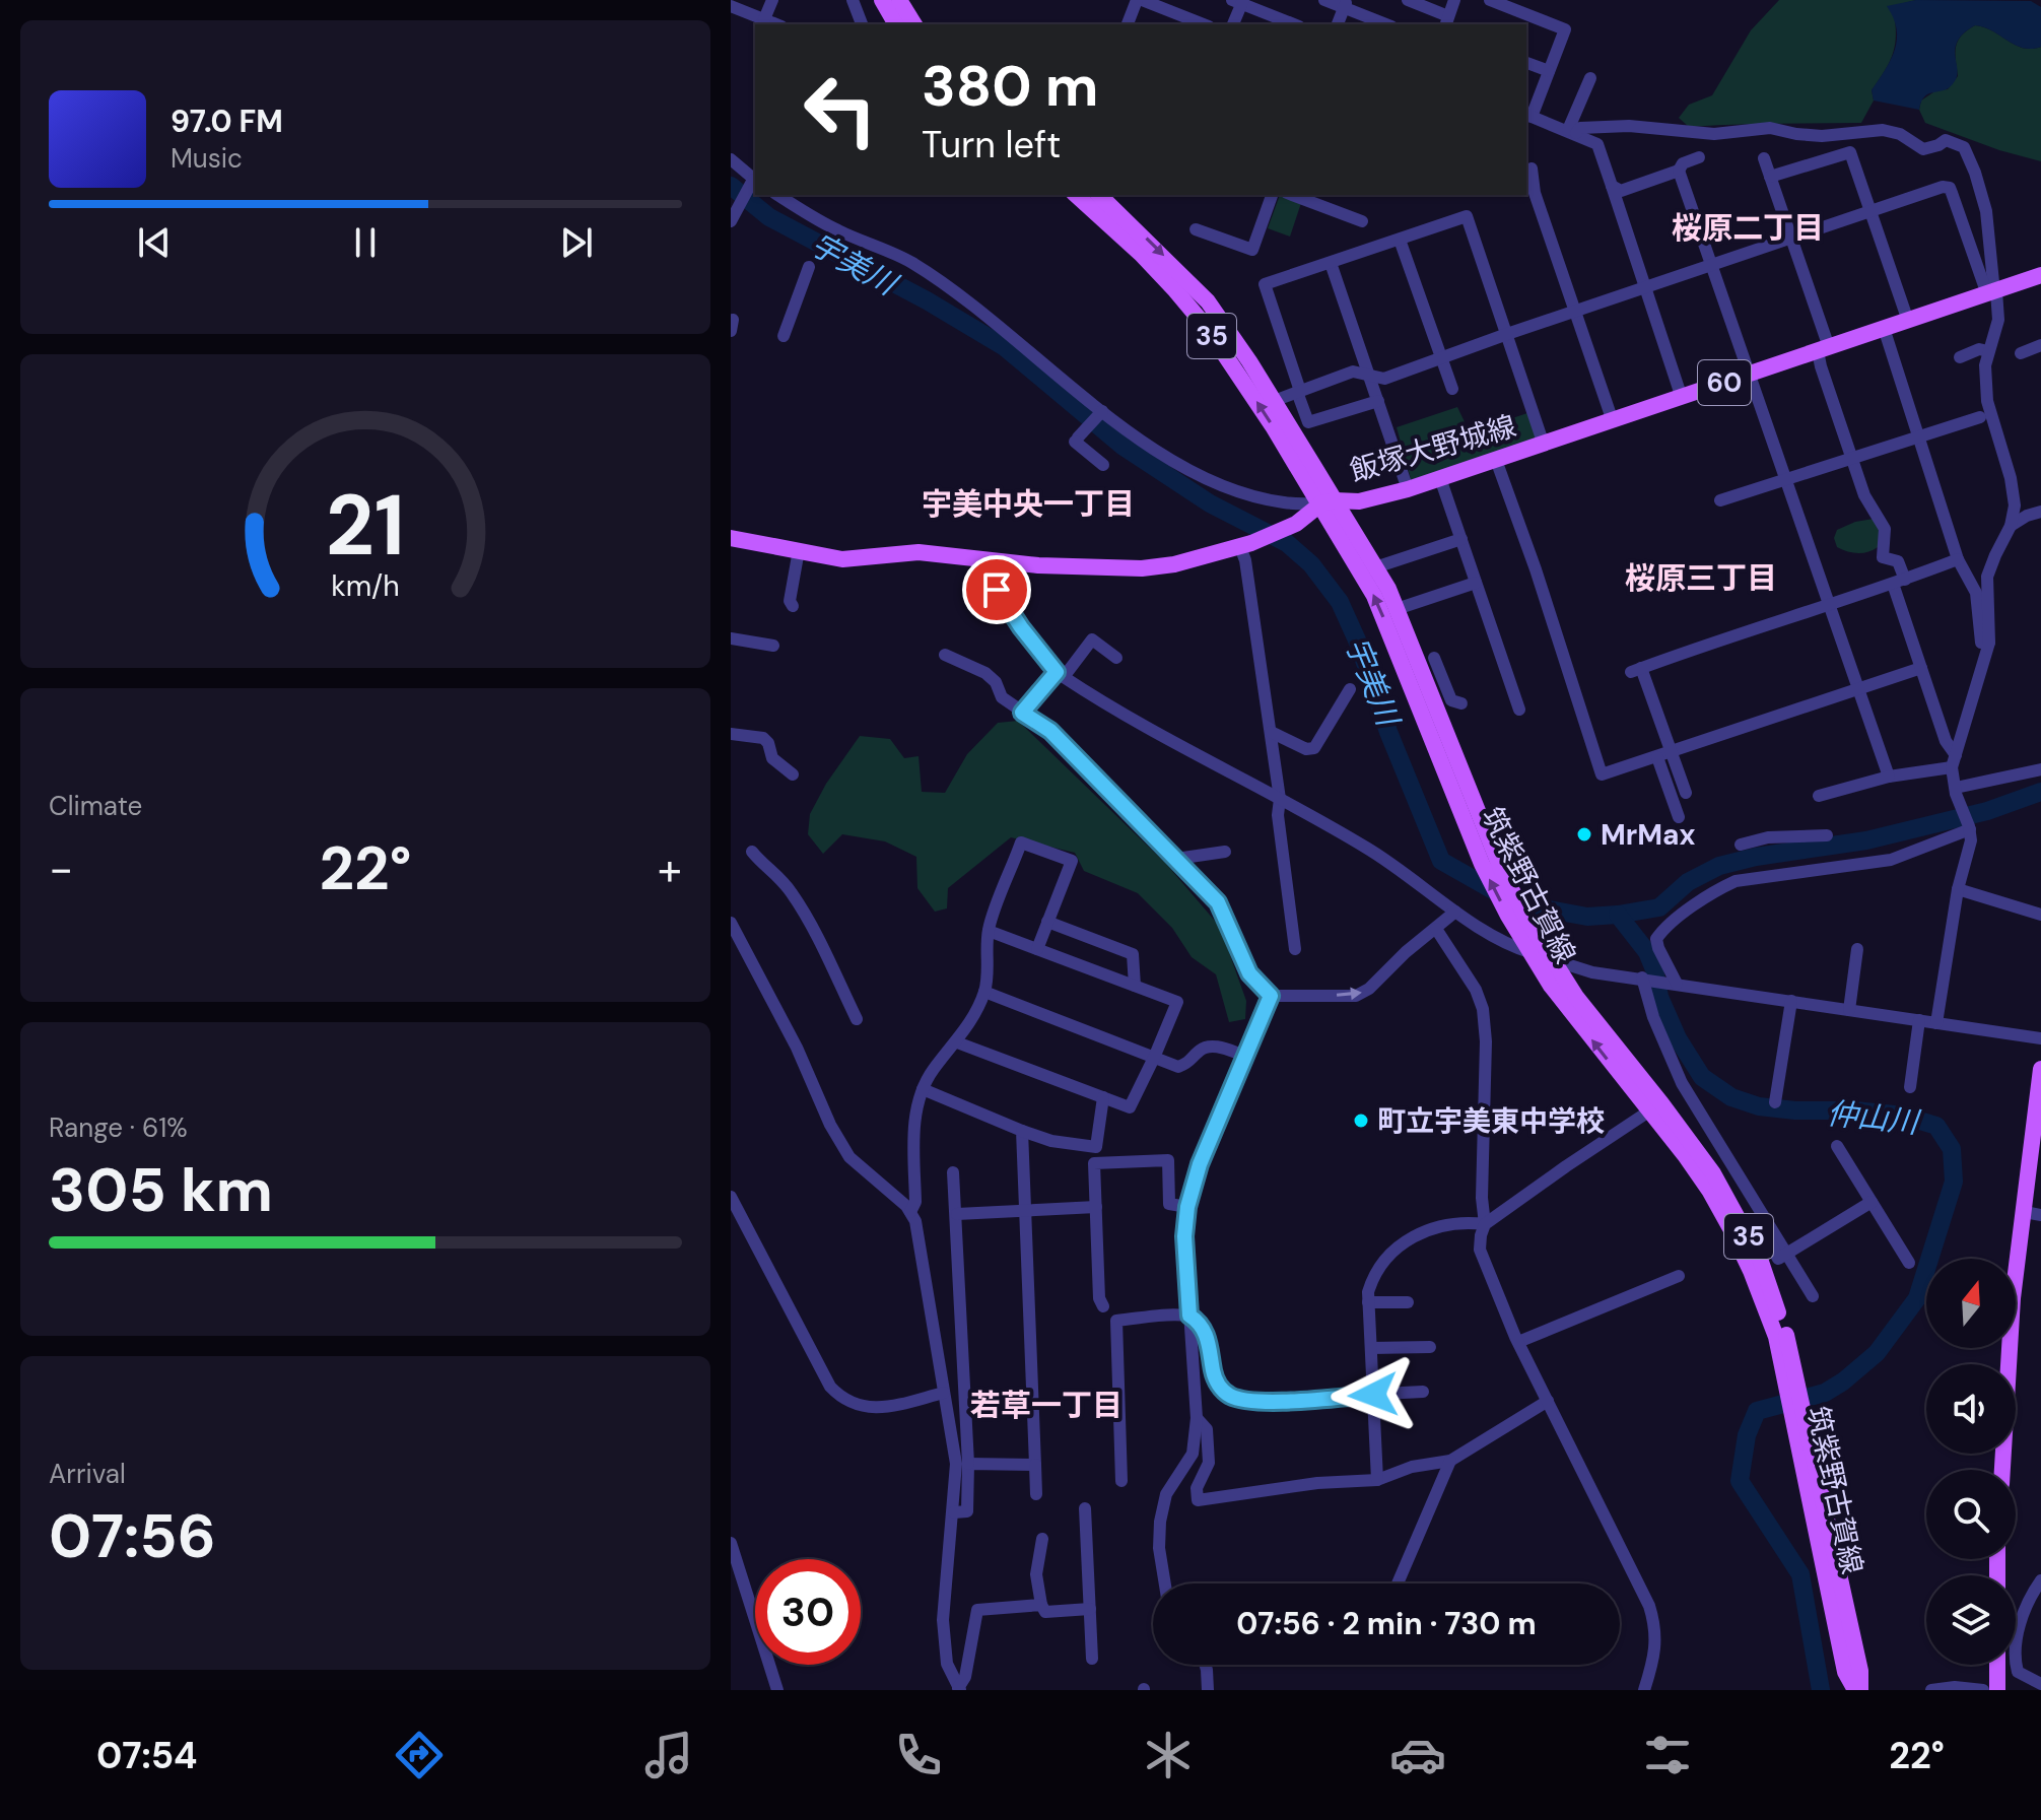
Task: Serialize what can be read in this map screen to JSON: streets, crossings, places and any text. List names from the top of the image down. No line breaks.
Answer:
{"streets":{"main road":["35","60","飯塚大野城線","筑紫野古賀線"]},"crossings":[["飯塚大野城線","筑紫野古賀線"]],"districts":["桜原二丁目","宇美中央一丁目","桜原三丁目","若草一丁目"],"water":["宇美川","仲山川"],"places":["MrMax","町立宇美東中学校"],"north":"top","page":{"turn":["380 m","Turn left"],"song":["97.0 FM","Music"],"tile":["Climate",["Range · 61%","305 km"],["Arrival","07:56"]],"heat":["−","22°","+"],"limit":"30","trip":"07:56 · 2 min · 730 m","tabs":["07:54","22°"],"gauge":["21","km/h"]}}
